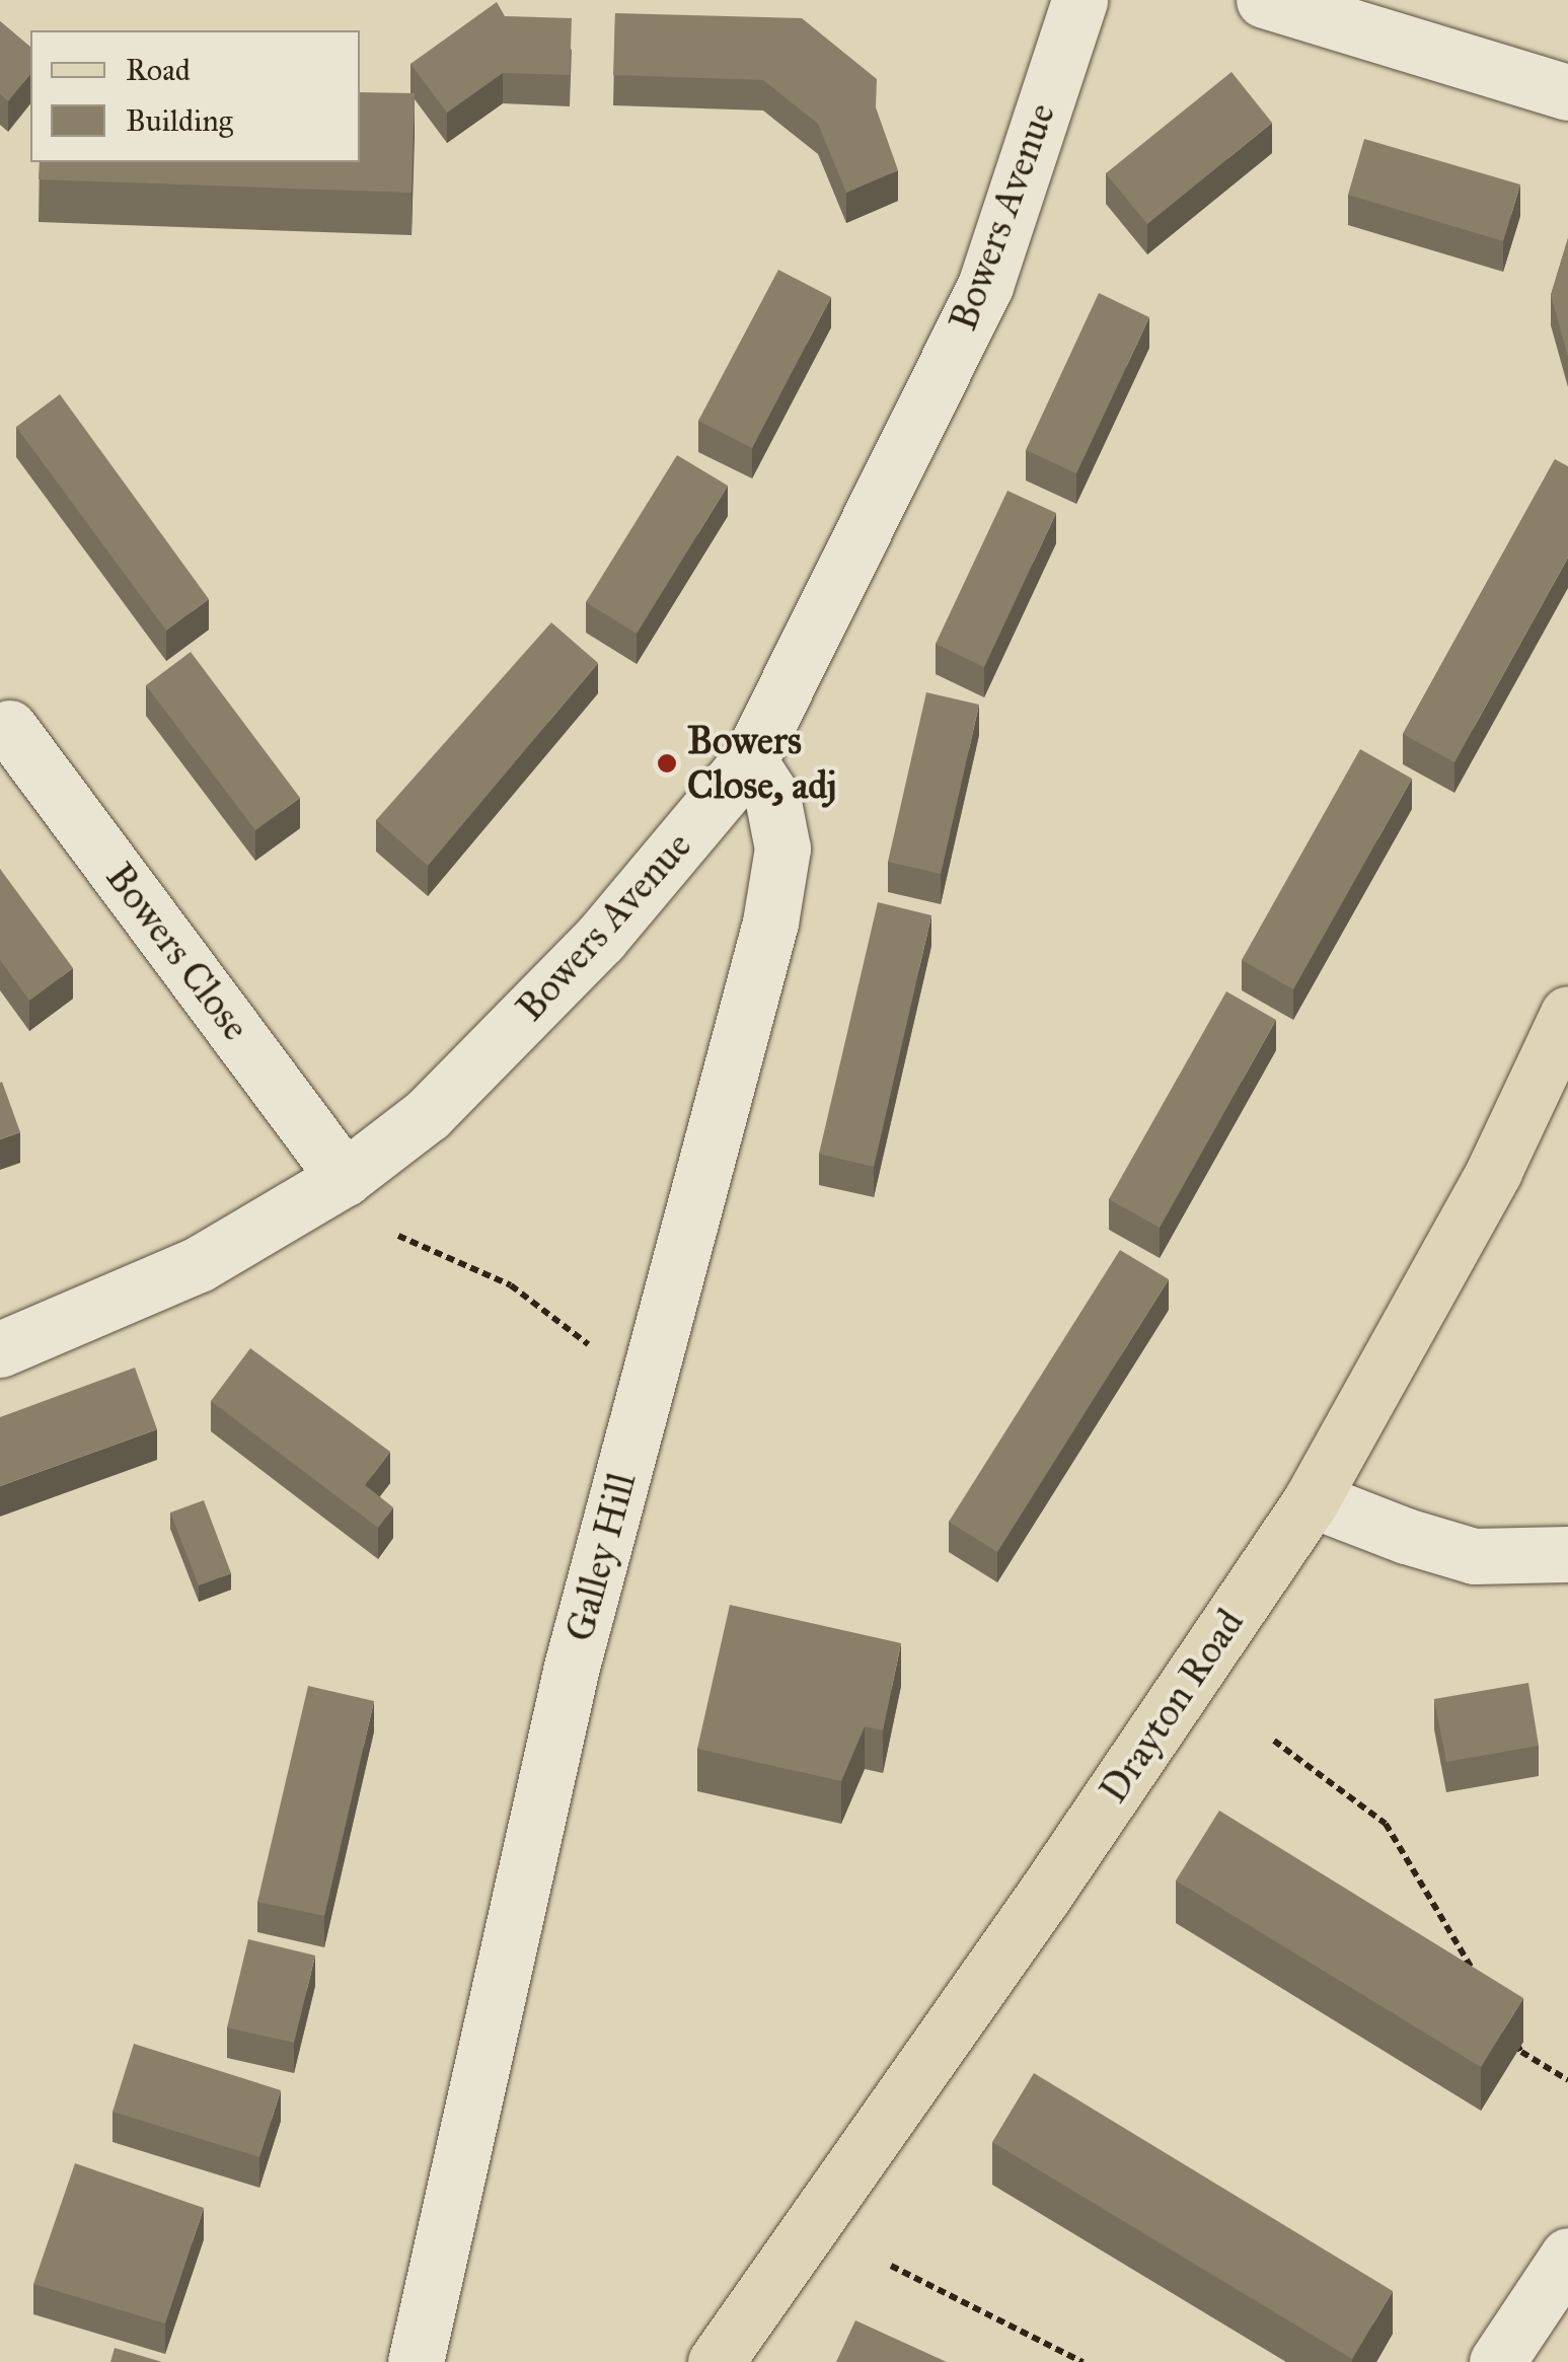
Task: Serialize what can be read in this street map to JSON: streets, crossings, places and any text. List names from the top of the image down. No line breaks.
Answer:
{"streets":{"main road":["Drayton Road"],"street":["Bowers Avenue","Bowers Close","Galley Hill"]},"crossings":[["Bowers Avenue","Bowers Close"],["Bowers Avenue","Galley Hill"]],"places":["Bowers Close, adj"],"legend":["Road","Building"]}
